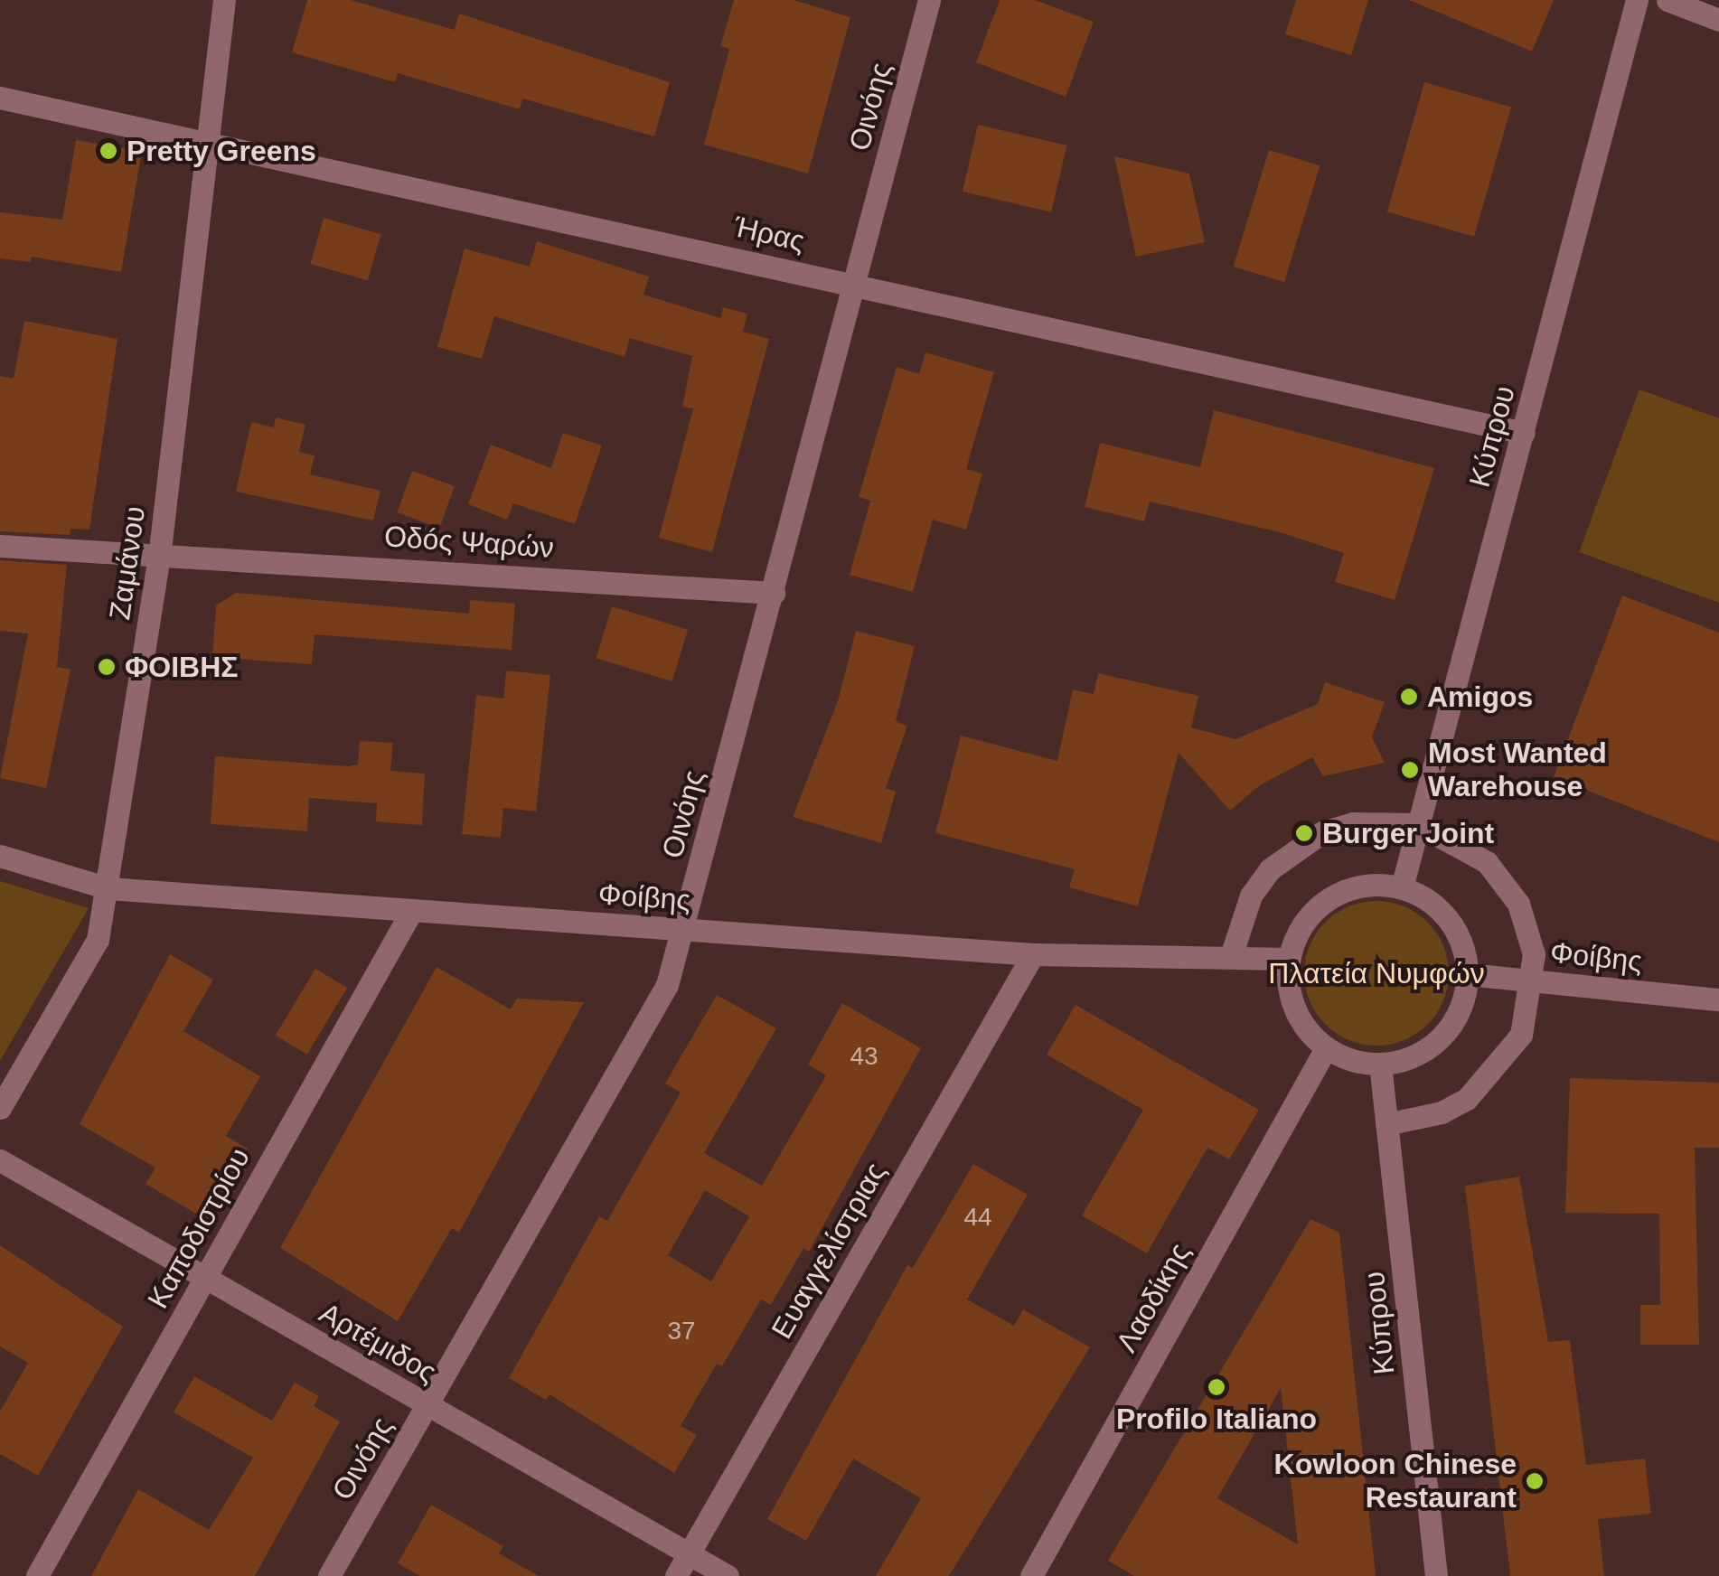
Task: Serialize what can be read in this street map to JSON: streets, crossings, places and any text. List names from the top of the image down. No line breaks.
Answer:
{"streets":{"street":["Οινόης","Ήρας","Κύπρου","Οδóς Ψαρών","Ζαμάνου","Φοίβης","Καποδιστρίου","Ευαγγελίστριας","Λαοδίκης","Αρτέμιδος"]},"crossings":[["Οινόης","Ήρας"],["Οινόης","Οδóς Ψαρών"],["Οινόης","Φοίβης"],["Οινόης","Αρτέμιδος"],["Ήρας","Κύπρου"],["Ήρας","Ζαμάνου"],["Κύπρου","Φοίβης"],["Κύπρου","Λαοδίκης"],["Οδóς Ψαρών","Ζαμάνου"],["Ζαμάνου","Φοίβης"],["Φοίβης","Καποδιστρίου"],["Φοίβης","Ευαγγελίστριας"],["Φοίβης","Λαοδίκης"],["Καποδιστρίου","Αρτέμιδος"],["Ευαγγελίστριας","Αρτέμιδος"]],"parks":["Πλατεία Νυμφών"],"places":["Pretty Greens","ΦΟΙΒΗΣ","Amigos","Most Wanted Warehouse","Burger Joint","Profilo Italiano","Kowloon Chinese Restaurant"],"house_numbers":["43","44","37"]}
